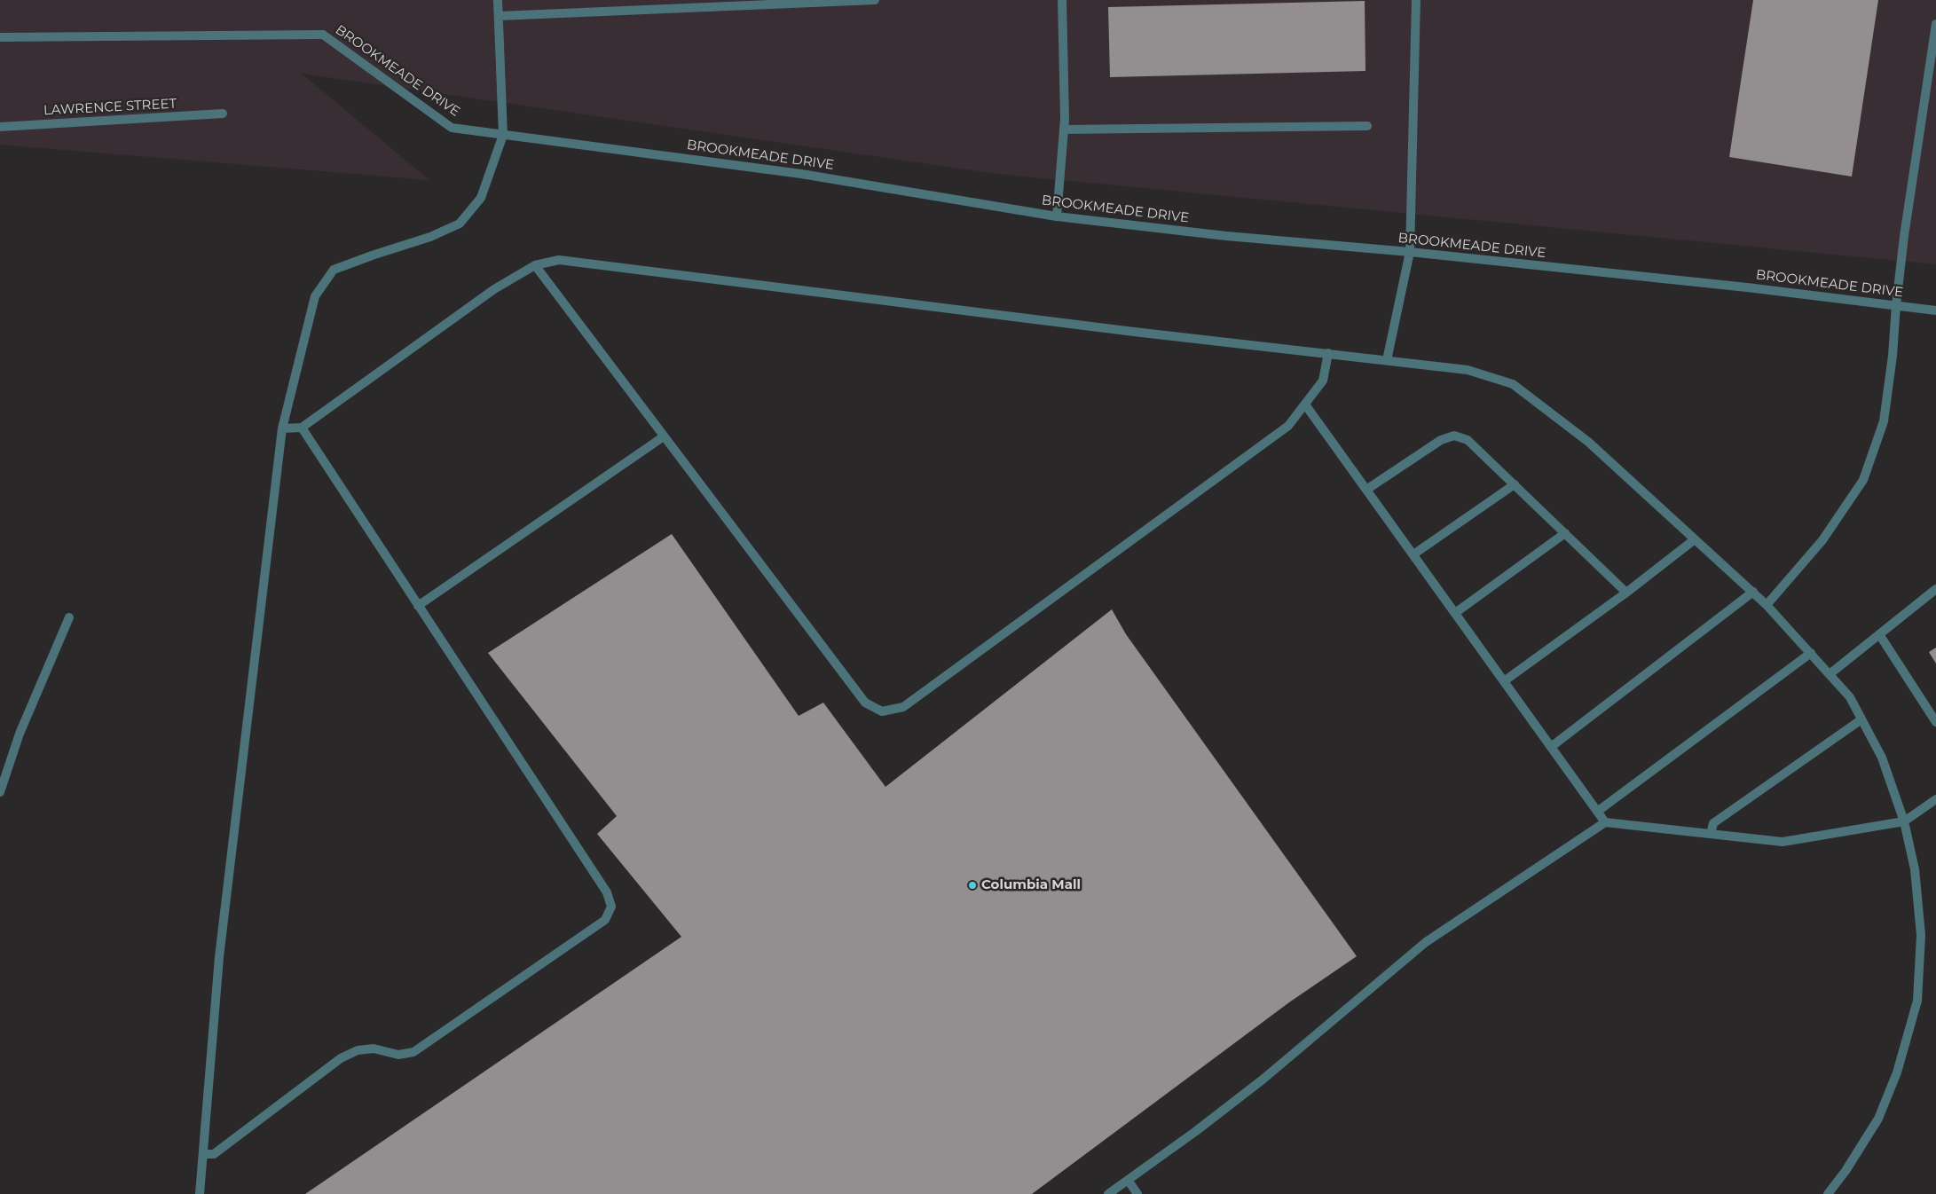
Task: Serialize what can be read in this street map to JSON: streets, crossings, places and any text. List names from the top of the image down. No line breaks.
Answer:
{"streets":{"street":["BROOKMEADE DRIVE","LAWRENCE STREET"]},"places":["Columbia Mall"]}
